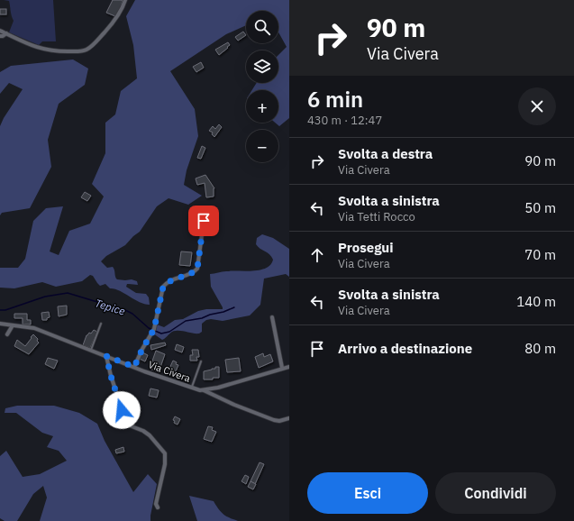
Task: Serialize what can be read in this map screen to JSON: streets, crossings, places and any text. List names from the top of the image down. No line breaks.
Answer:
{"streets":{"street":["Via Civera"]},"water":["Tepice"],"page":{"turn":["90 m","Via Civera"],"map_buttons":["+","−"],"heading":["6 min","430 m · 12:47"],"list":[{"name":"Svolta a destra","note":"Via Civera","value":"90 m"},{"name":"Svolta a sinistra","note":"Via Tetti Rocco","value":"50 m"},{"name":"Prosegui","note":"Via Civera","value":"70 m"},{"name":"Svolta a sinistra","note":"Via Civera","value":"140 m"},{"name":"Arrivo a destinazione","value":"80 m"}],"buttons":["Esci","Condividi"]}}
